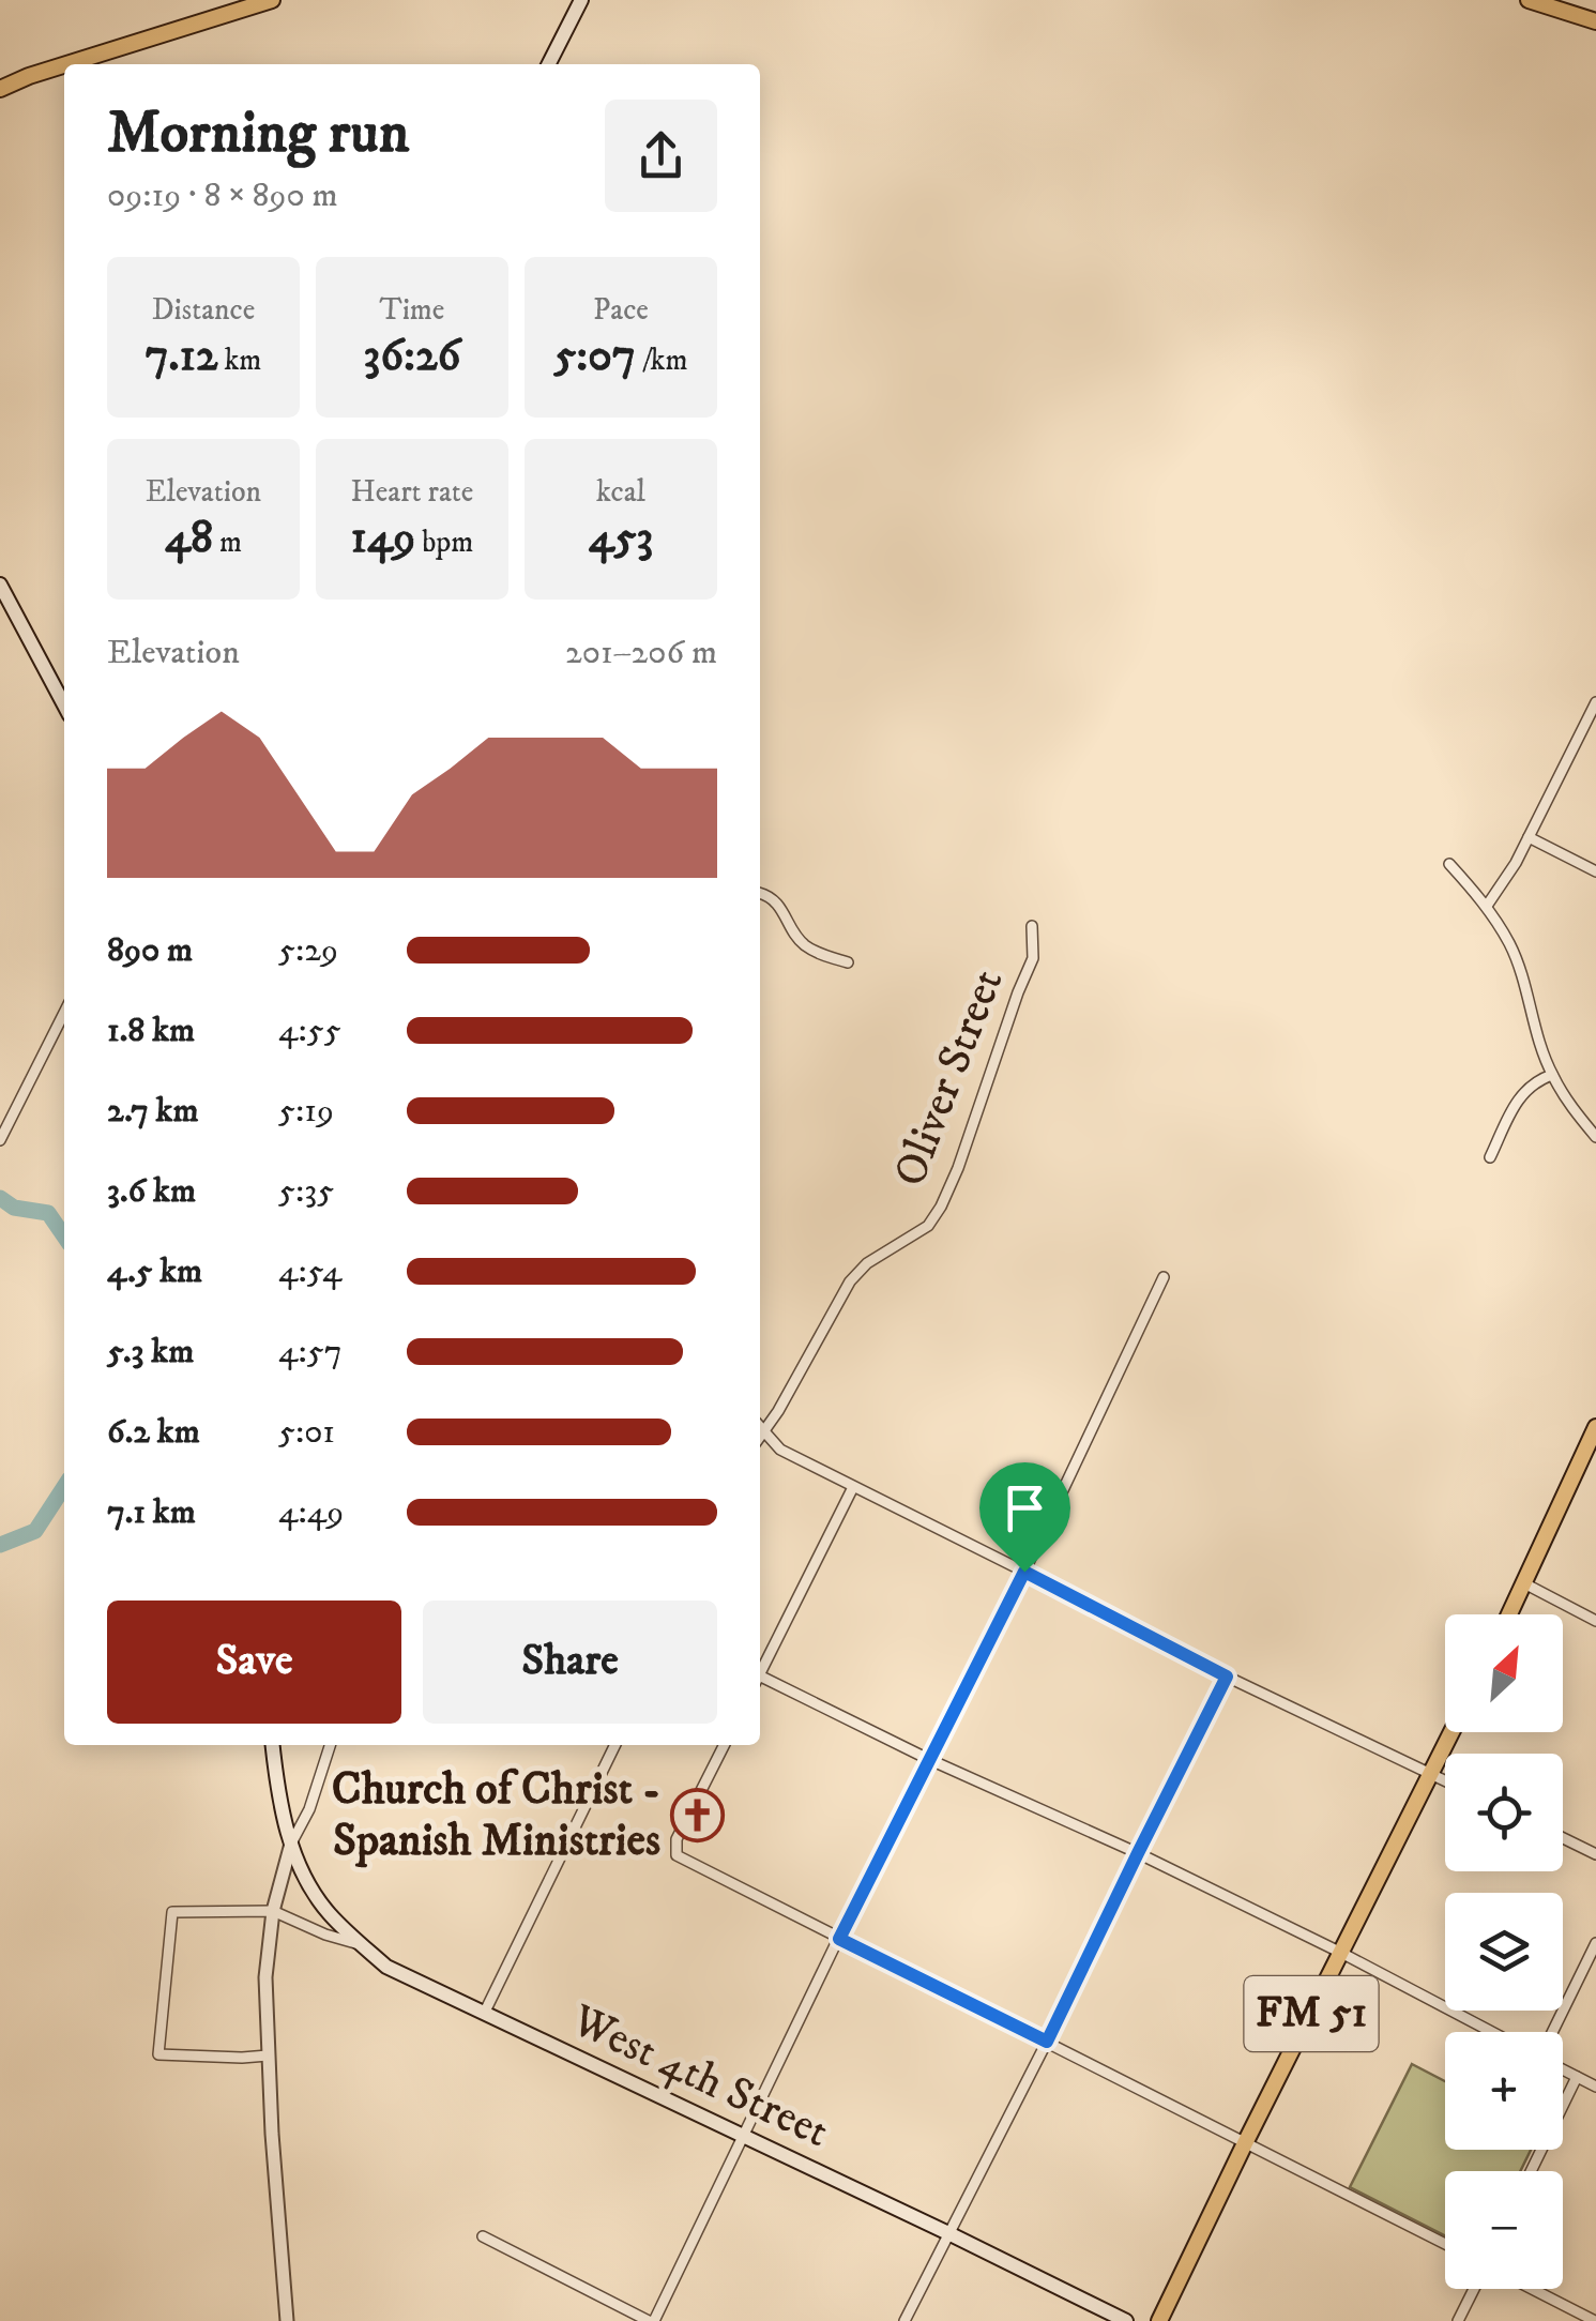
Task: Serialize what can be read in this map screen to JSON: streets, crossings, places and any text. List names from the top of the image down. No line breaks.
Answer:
{"streets":{"main road":["FM 51","West 4th Street"],"street":["Oliver Street"]},"places":{"church":["Church of Christ - Spanish Ministries"]},"north":"top right","page":{"heading":["Morning run","09:19 · 8 × 890 m"],"stats":[["Distance","7.12 km"],["Time","36:26"],["Pace","5:07 /km"],["Elevation","48 m"],["Heart rate","149 bpm"],["kcal","453"]],"chart":["Elevation","201–206 m"],"list":[{"name":"890 m","note":"5:29"},{"name":"1.8 km","note":"4:55"},{"name":"2.7 km","note":"5:19"},{"name":"3.6 km","note":"5:35"},{"name":"4.5 km","note":"4:54"},{"name":"5.3 km","note":"4:57"},{"name":"6.2 km","note":"5:01"},{"name":"7.1 km","note":"4:49"}],"buttons":["Save","Share"],"map_buttons":["+","−"]}}
